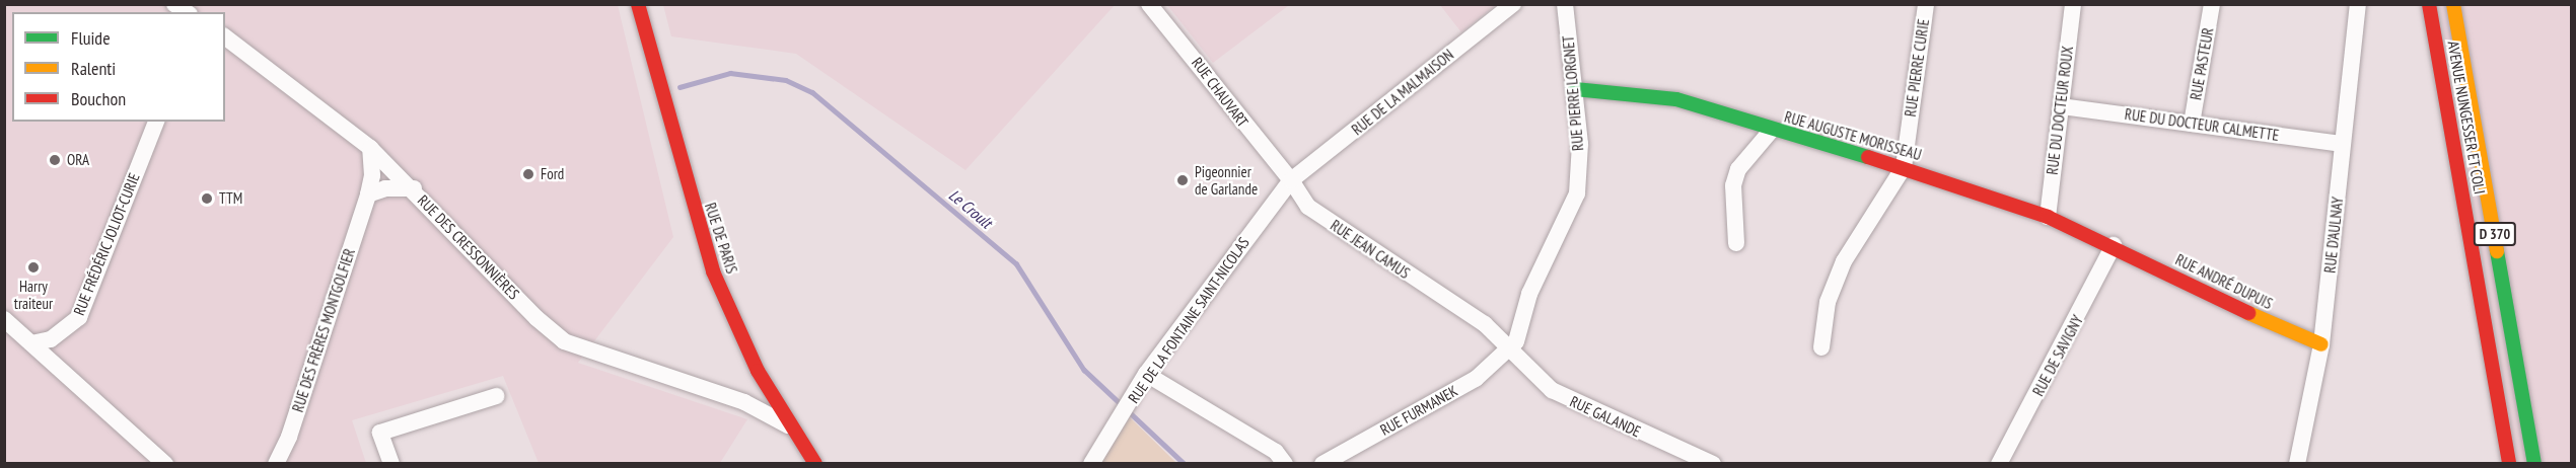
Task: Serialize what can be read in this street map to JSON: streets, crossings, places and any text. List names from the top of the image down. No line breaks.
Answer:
{"streets":{"street":["RUE PASTEUR","RUE PIERRE CURIE","RUE CHAUVART","RUE DE LA MALMAISON","RUE PIERRE LORGNET","RUE DU DOCTEUR ROUX","AVENUE NUNGESSER ET COLI","RUE DU DOCTEUR CALMETTE","RUE AUGUSTE MORISSEAU","D 370","RUE D'AULNAY","RUE DE PARIS","RUE FRÉDÉRIC JOLIOT-CURIE","RUE DES CRESSONNIÈRES","RUE JEAN CAMUS","RUE ANDRÉ DUPUIS","RUE DE LA FONTAINE SAINT-NICOLAS","RUE DES FRÈRES MONTGOLFIER","RUE DE SAVIGNY","RUE FURMANEK","RUE GALANDE"]},"crossings":[["RUE PASTEUR","RUE DU DOCTEUR CALMETTE"],["RUE PIERRE CURIE","RUE AUGUSTE MORISSEAU"],["RUE CHAUVART","RUE DE LA MALMAISON"],["RUE CHAUVART","RUE JEAN CAMUS"],["RUE CHAUVART","RUE DE LA FONTAINE SAINT-NICOLAS"],["RUE DE LA MALMAISON","RUE JEAN CAMUS"],["RUE DE LA MALMAISON","RUE DE LA FONTAINE SAINT-NICOLAS"],["RUE PIERRE LORGNET","RUE AUGUSTE MORISSEAU"],["RUE PIERRE LORGNET","RUE JEAN CAMUS"],["RUE PIERRE LORGNET","RUE FURMANEK"],["RUE PIERRE LORGNET","RUE GALANDE"],["RUE DU DOCTEUR ROUX","RUE DU DOCTEUR CALMETTE"],["RUE DU DOCTEUR ROUX","RUE AUGUSTE MORISSEAU"],["RUE DU DOCTEUR CALMETTE","RUE D'AULNAY"],["RUE AUGUSTE MORISSEAU","RUE ANDRÉ DUPUIS"],["RUE AUGUSTE MORISSEAU","RUE DE SAVIGNY"],["RUE D'AULNAY","RUE ANDRÉ DUPUIS"],["RUE DE PARIS","RUE DES CRESSONNIÈRES"],["RUE DES CRESSONNIÈRES","RUE DES FRÈRES MONTGOLFIER"],["RUE JEAN CAMUS","RUE DE LA FONTAINE SAINT-NICOLAS"],["RUE JEAN CAMUS","RUE FURMANEK"],["RUE JEAN CAMUS","RUE GALANDE"],["RUE ANDRÉ DUPUIS","RUE DE SAVIGNY"],["RUE FURMANEK","RUE GALANDE"]],"water":["Le Croult"],"places":["ORA","Ford","Pigeonnier de Garlande","TTM","Harry traiteur"],"legend":["Fluide","Ralenti","Bouchon"]}
